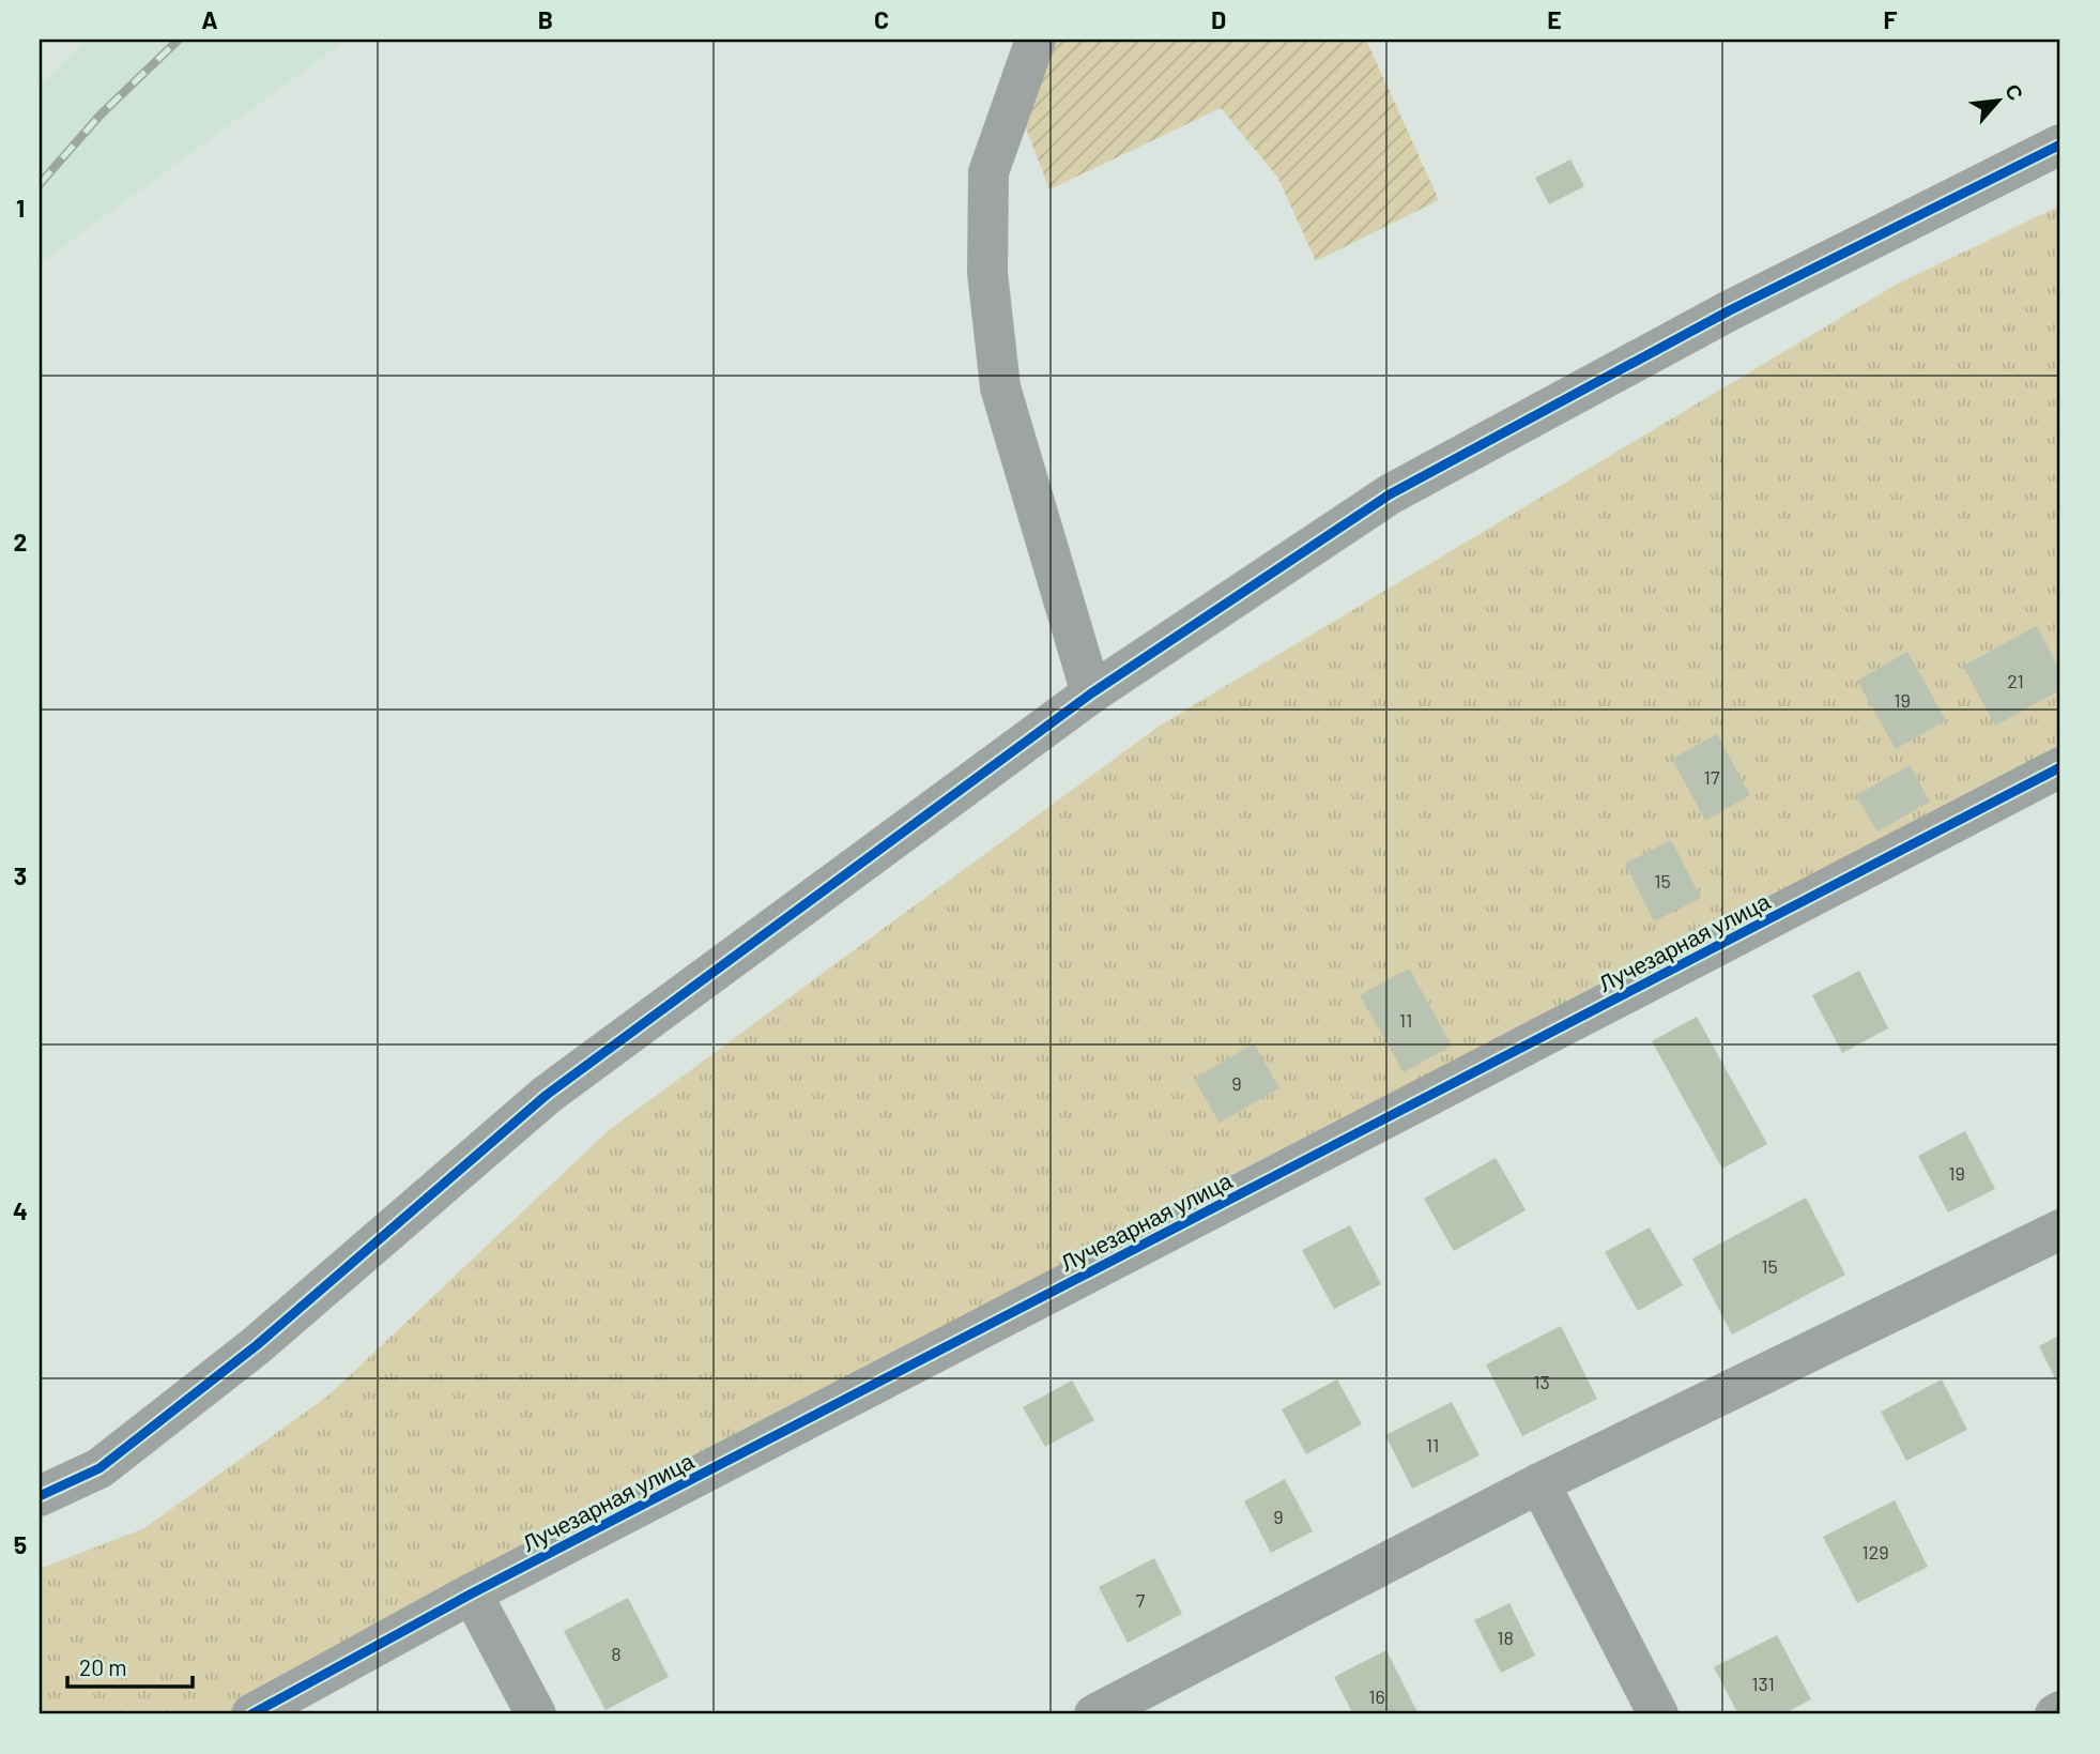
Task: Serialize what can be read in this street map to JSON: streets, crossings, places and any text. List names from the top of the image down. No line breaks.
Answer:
{"streets":{"street":["Лучезарная улица"]},"house_numbers":["21","19","17","15","11","9","19","15","13","11","9","129","7","18","8","131","16"],"scale_bar":"20 m","north":"top right","grid":{"columns":["A","B","C","D","E","F"],"rows":["1","2","3","4","5"]}}
